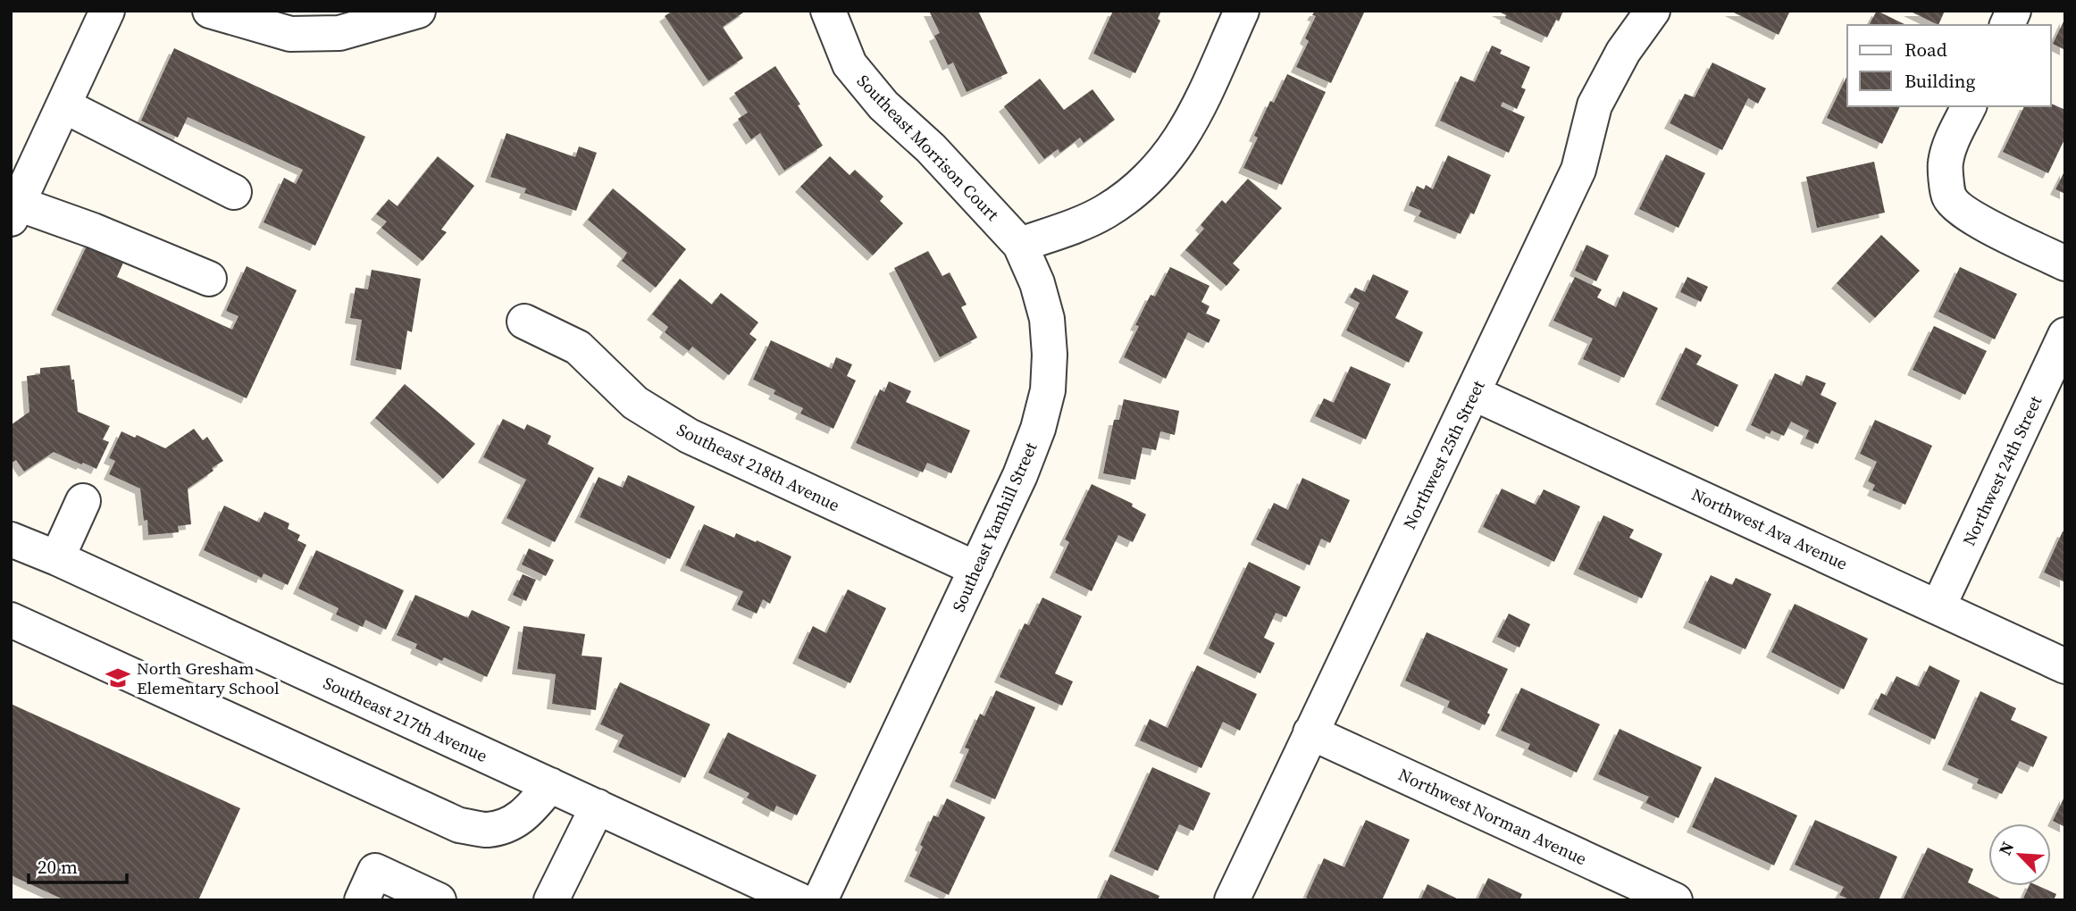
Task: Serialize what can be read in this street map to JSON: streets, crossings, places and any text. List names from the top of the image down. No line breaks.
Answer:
{"streets":{"street":["Southeast Morrison Court","Northwest 25th Street","Southeast 218th Avenue","Northwest 24th Street","Southeast Yamhill Street","Northwest Ava Avenue","Southeast 217th Avenue","Northwest Norman Avenue"]},"crossings":[["Southeast Morrison Court","Southeast Yamhill Street"],["Northwest 25th Street","Northwest Ava Avenue"],["Northwest 25th Street","Northwest Norman Avenue"],["Southeast 218th Avenue","Southeast Yamhill Street"],["Northwest 24th Street","Northwest Ava Avenue"]],"places":{"school or university":["North Gresham Elementary School"]},"legend":["Road","Building"],"scale_bar":"20 m","north":"top left"}
